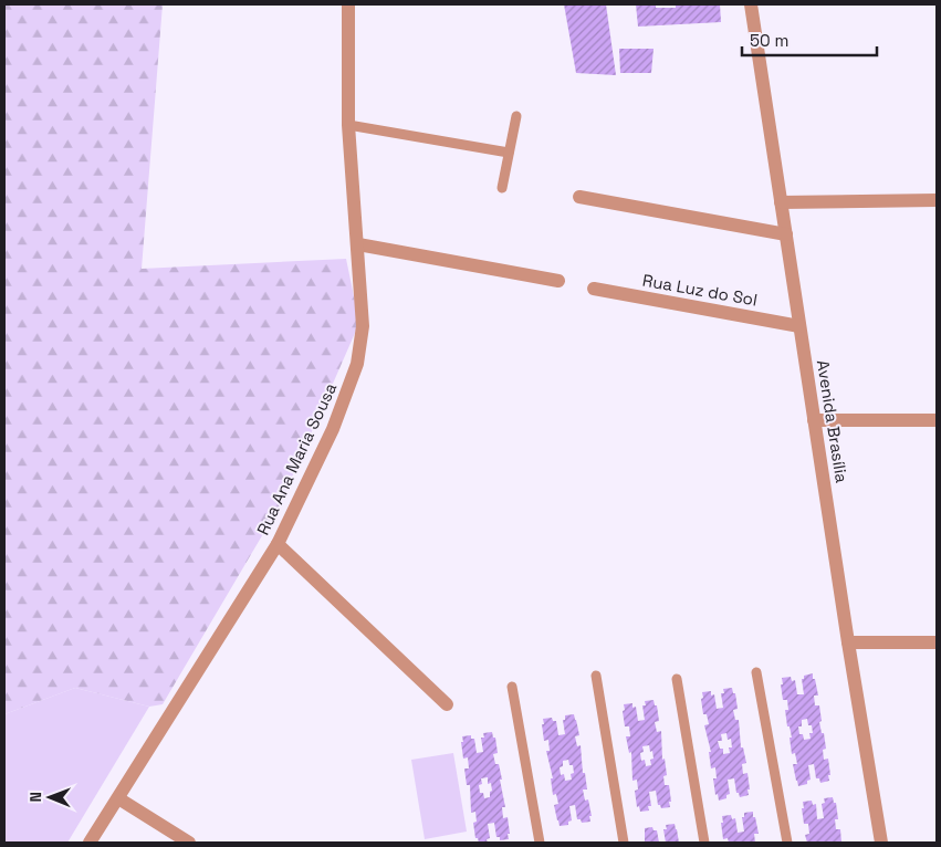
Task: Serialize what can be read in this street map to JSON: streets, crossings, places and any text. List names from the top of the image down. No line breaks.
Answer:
{"streets":{"street":["Rua Luz do Sol","Avenida Brasília","Rua Ana Maria Sousa"]},"crossings":[["Rua Luz do Sol","Avenida Brasília"]],"scale_bar":"50 m","north":"left"}
